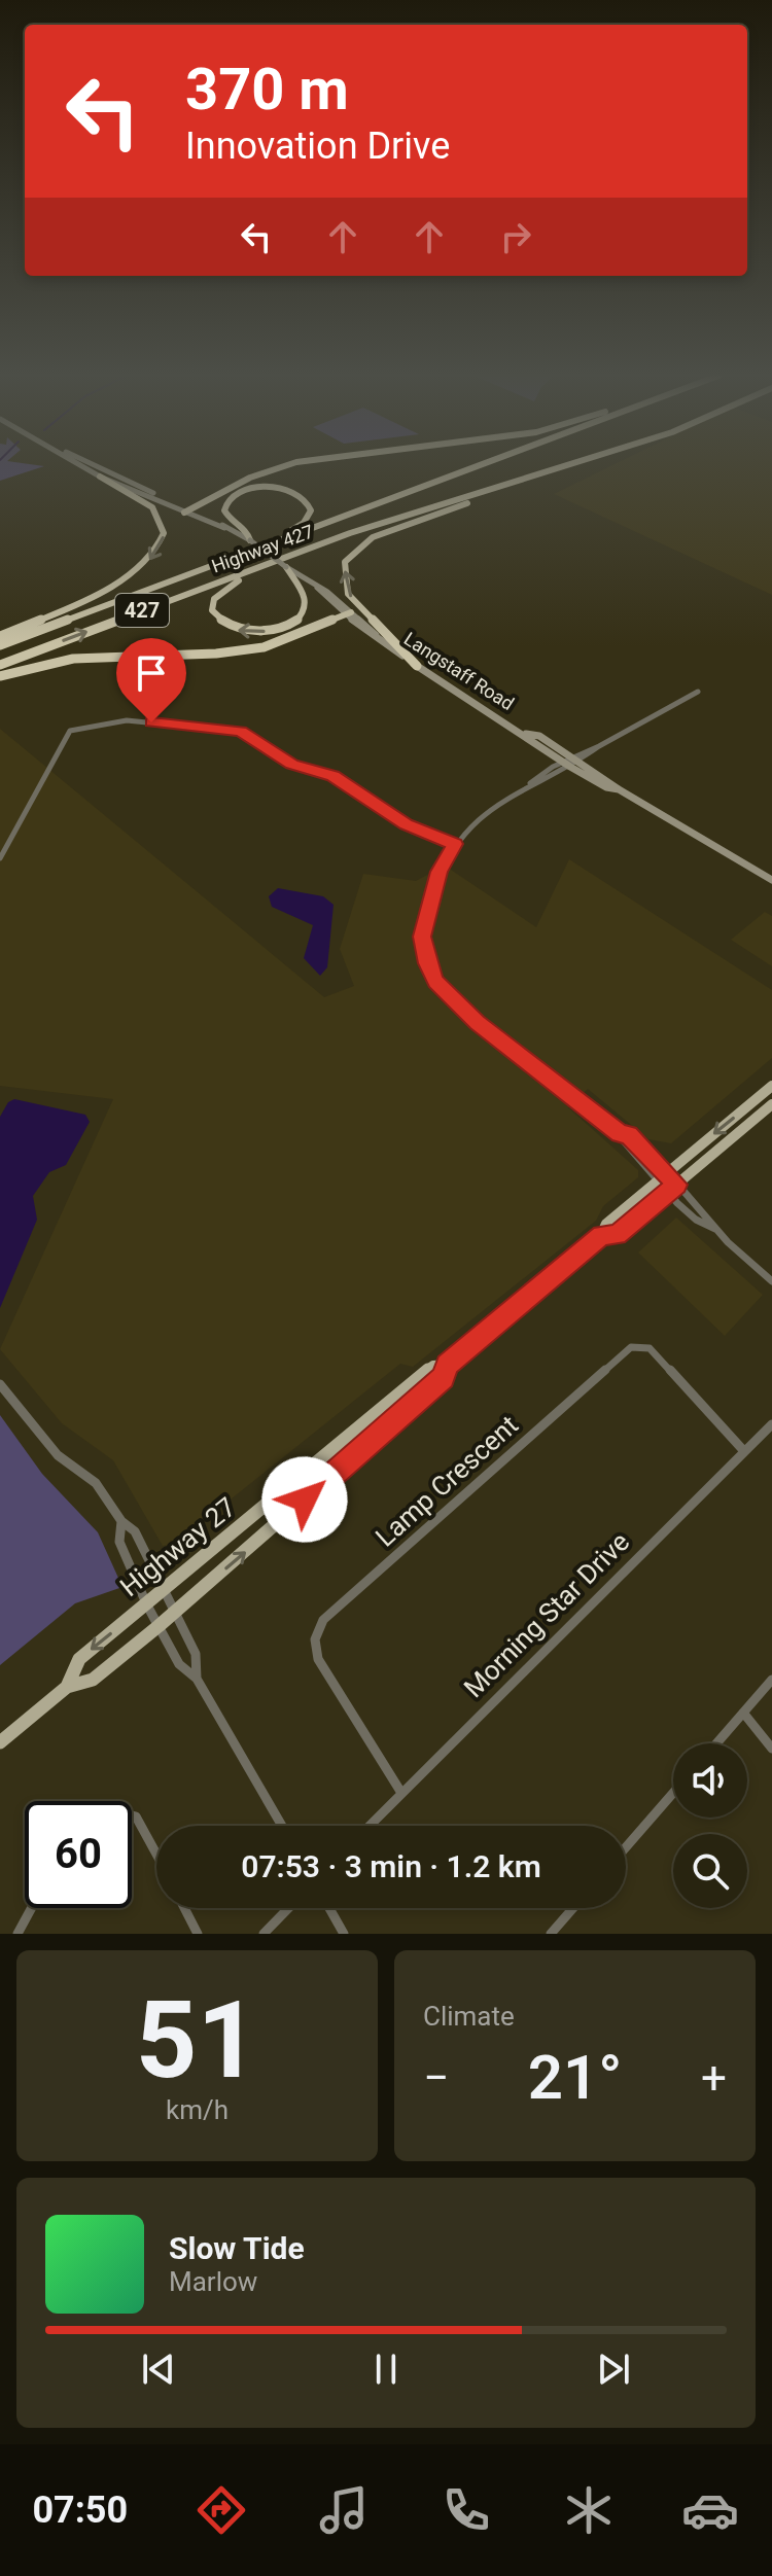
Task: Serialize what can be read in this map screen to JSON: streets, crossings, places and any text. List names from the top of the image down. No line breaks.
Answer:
{"streets":{"highway":["Highway 427","427"],"main road":["Langstaff Road","Highway 27"],"street":["Lamp Crescent","Morning Star Drive"]},"crossings":[["Lamp Crescent","Morning Star Drive"]],"page":{"turn":["370 m","Innovation Drive"],"limit":"60","trip":"07:53 · 3 min · 1.2 km","tile":[["51","km/h"],"Climate"],"heat":["−","21°","+"],"song":["Slow Tide","Marlow"],"tabs":"07:50"}}
